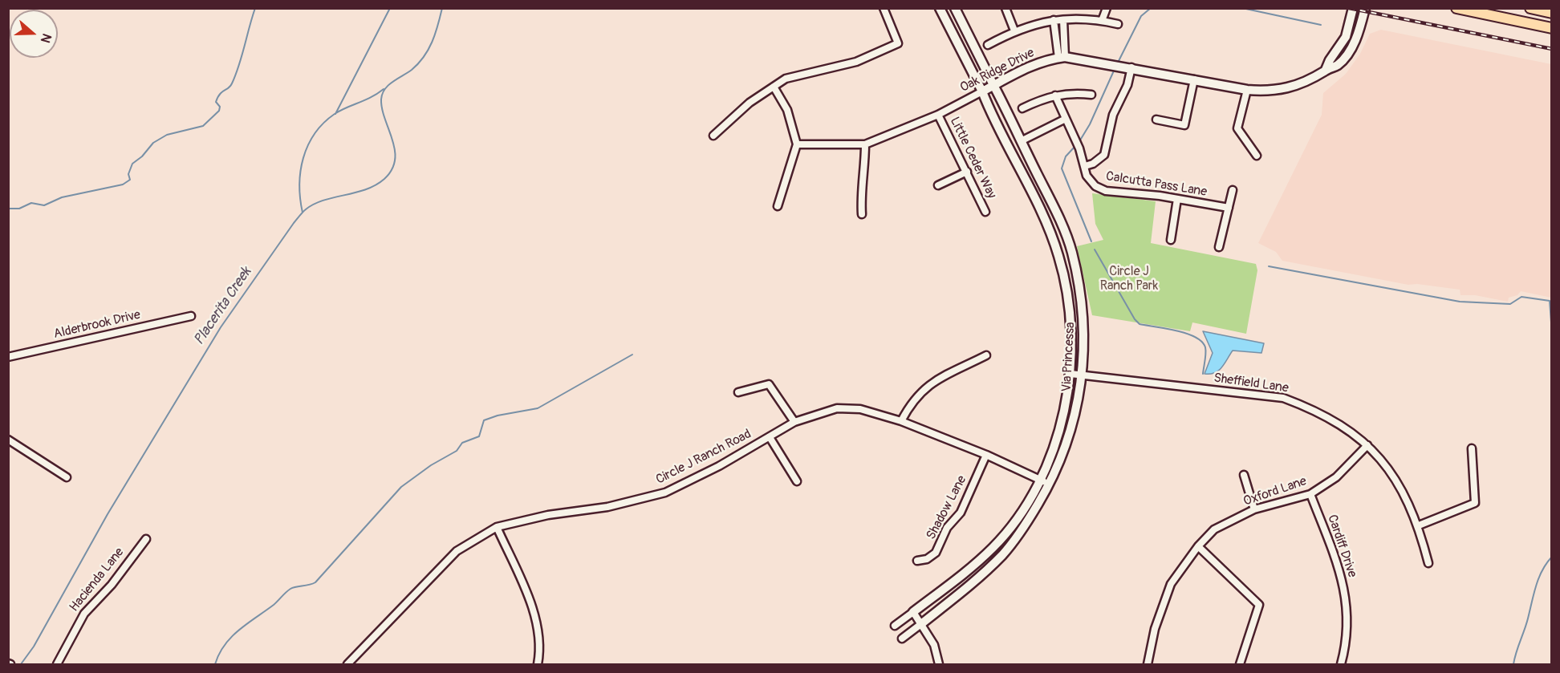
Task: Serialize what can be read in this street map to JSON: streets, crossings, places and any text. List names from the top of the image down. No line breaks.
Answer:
{"streets":{"street":["Oak Ridge Drive","Little Ceder Way","Calcutta Pass Lane","Alderbrook Drive","Via Princessa","Sheffield Lane","Circle J Ranch Road","Oxford Lane","Shadow Lane","Cardiff Drive","Hacienda Lane"]},"crossings":[["Oak Ridge Drive","Little Ceder Way"],["Oak Ridge Drive","Via Princessa"],["Via Princessa","Sheffield Lane"],["Via Princessa","Circle J Ranch Road"],["Sheffield Lane","Oxford Lane"],["Circle J Ranch Road","Shadow Lane"],["Oxford Lane","Cardiff Drive"]],"water":["Placerita Creek"],"parks":["Circle J Ranch Park"],"north":"right"}
